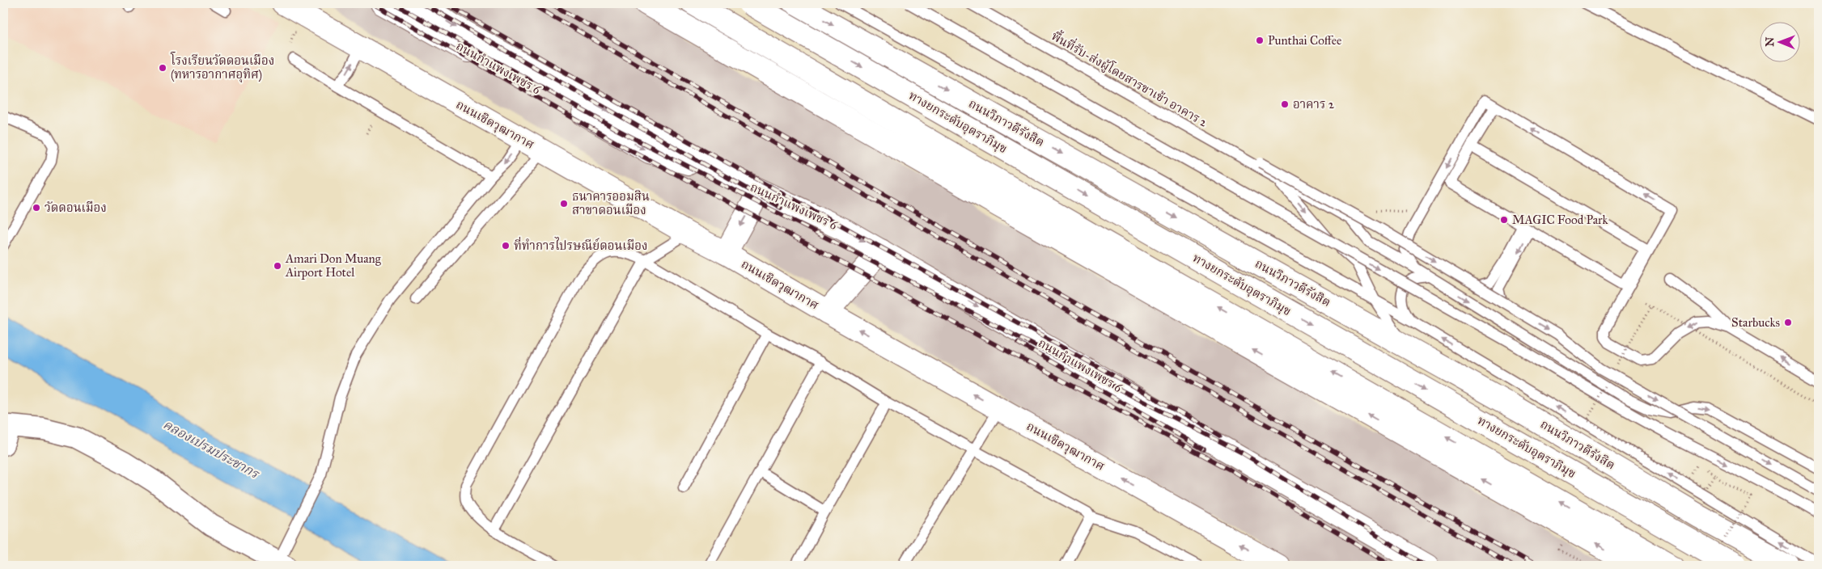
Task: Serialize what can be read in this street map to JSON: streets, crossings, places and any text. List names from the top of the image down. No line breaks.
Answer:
{"streets":{"main road":["ถนนกำแพงเพชร 6","ทางยกระดับอุตราภิมุข","ถนนวิภาวดีรังสิต","ถนนเชิดวุฒากาศ"],"lane":["พื้นที่รับ-ส่งผู้โดยสารขาเข้า อาคาร 2"]},"water":["คลองเปรมประชากร"],"places":["Punthai Coffee","โรงเรียนวัดดอนเมือง (ทหารอากาศอุทิศ)","อาคาร 2","ธนาคารออมสิน สาขาดอนเมือง","วัดดอนเมือง","MAGIC Food Park","ที่ทำการไปรษณีย์ดอนเมือง","Amari Don Muang Airport Hotel","Starbucks"],"north":"left"}
